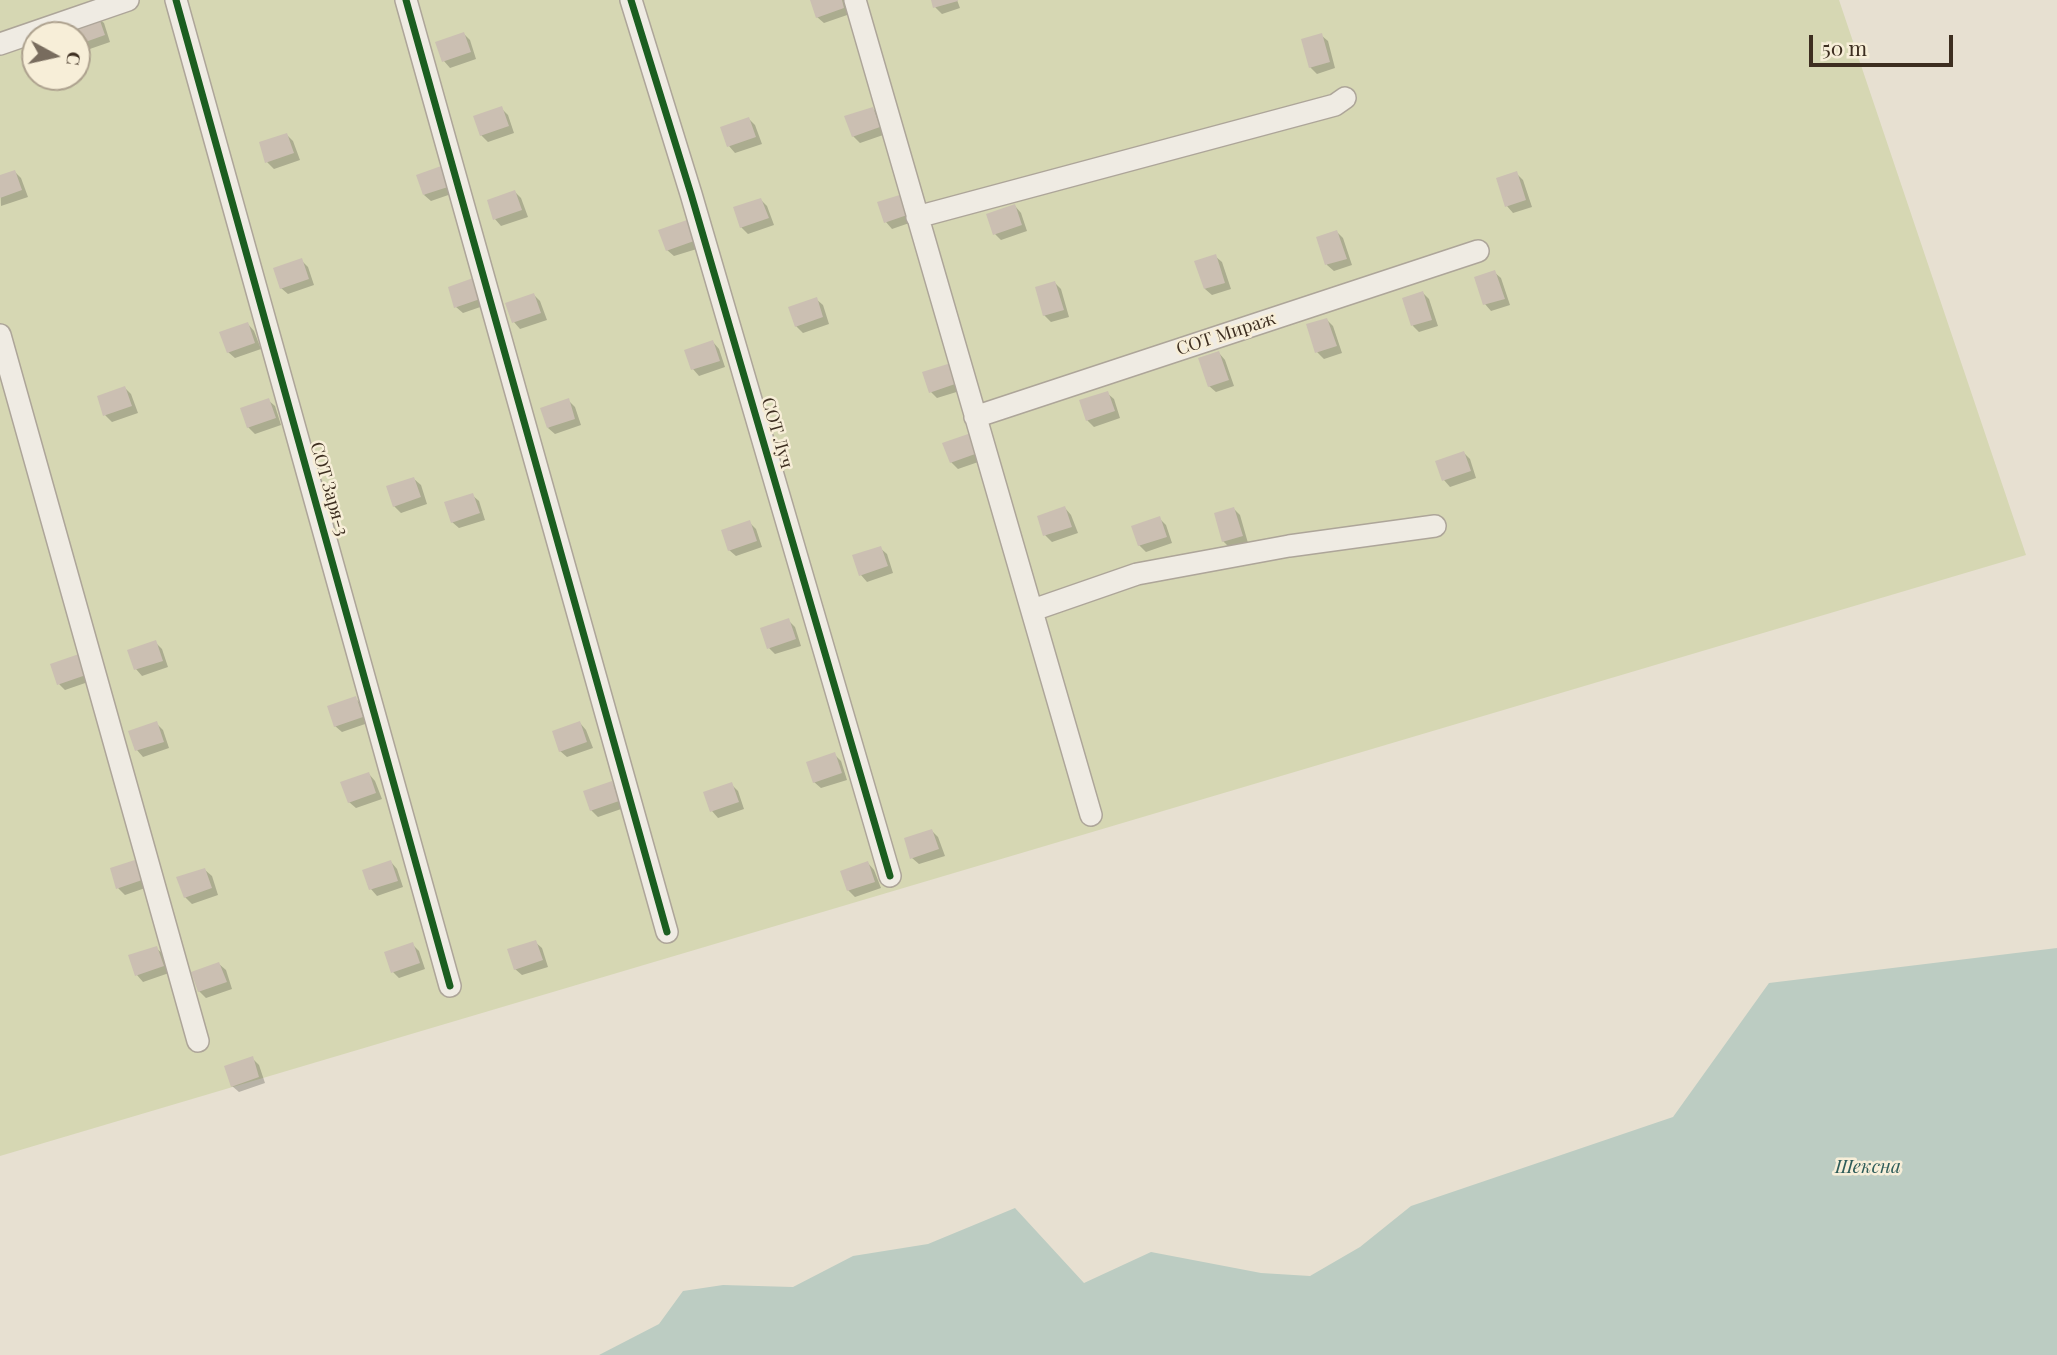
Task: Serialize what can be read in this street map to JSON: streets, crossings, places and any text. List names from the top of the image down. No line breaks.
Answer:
{"streets":{"street":["СОТ Мираж","СОТ Луч","СОТ Заря-3"]},"water":["Шексна"],"scale_bar":"50 m","north":"right"}
